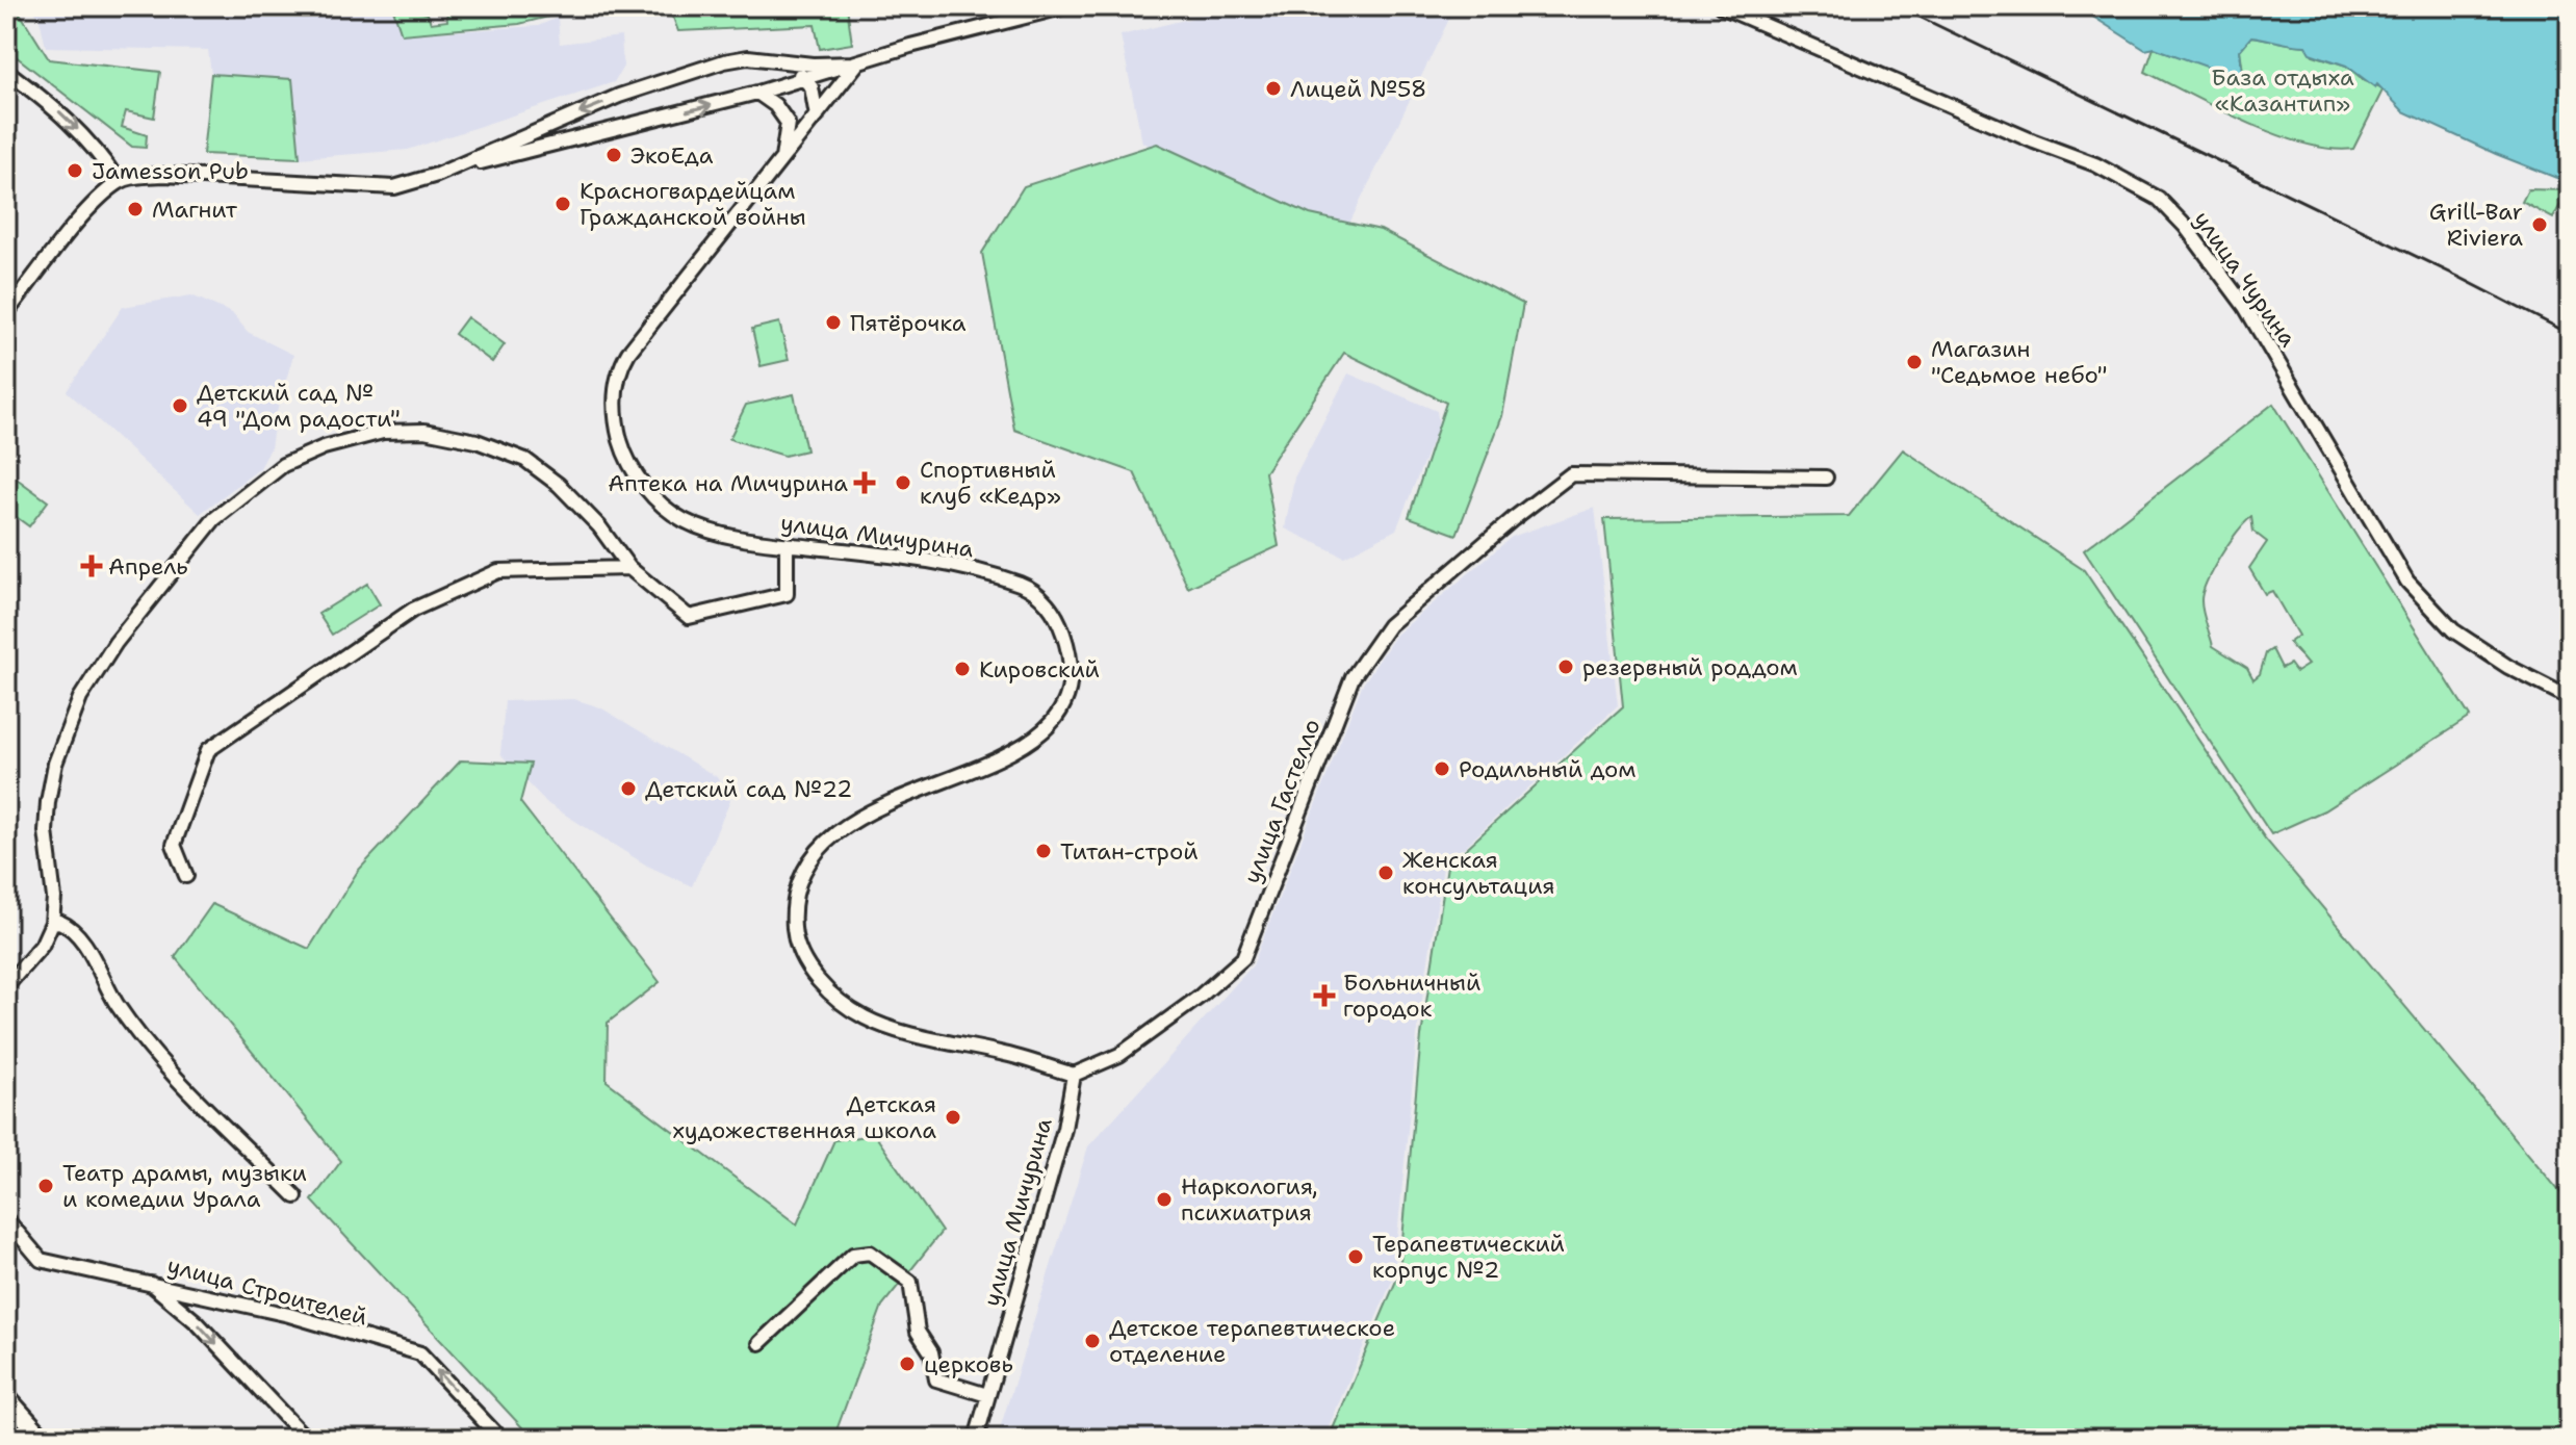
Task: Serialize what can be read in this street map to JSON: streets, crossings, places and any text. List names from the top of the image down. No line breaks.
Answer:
{"streets":{"street":["улица Чурина","улица Мичурина","улица Гастелло","улица Строителей"]},"crossings":[["улица Мичурина","улица Гастелло"]],"parks":["База отдыха «Казантип»"],"places":{"other":["Лицей №58","ЭкоЕда","Jamesson Pub","Красногвардейцам Гражданской войны","Магнит","Grill-Bar Riviera","Пятёрочка","Магазин \"Седьмое небо\"","Детский сад № 49 \"Дом радости\"","Спортивный клуб «Кедр»","резервный роддом","Кировский","Родильный дом","Детский сад №22","Титан-строй","Женская консультация","Детская художественная школа","Театр драмы, музыки и комедии Урала","Наркология, психиатрия","Терапевтический корпус №2","Детское терапевтическое отделение","церковь"],"health":["Аптека на Мичурина","Апрель","Больничный городок"]}}
